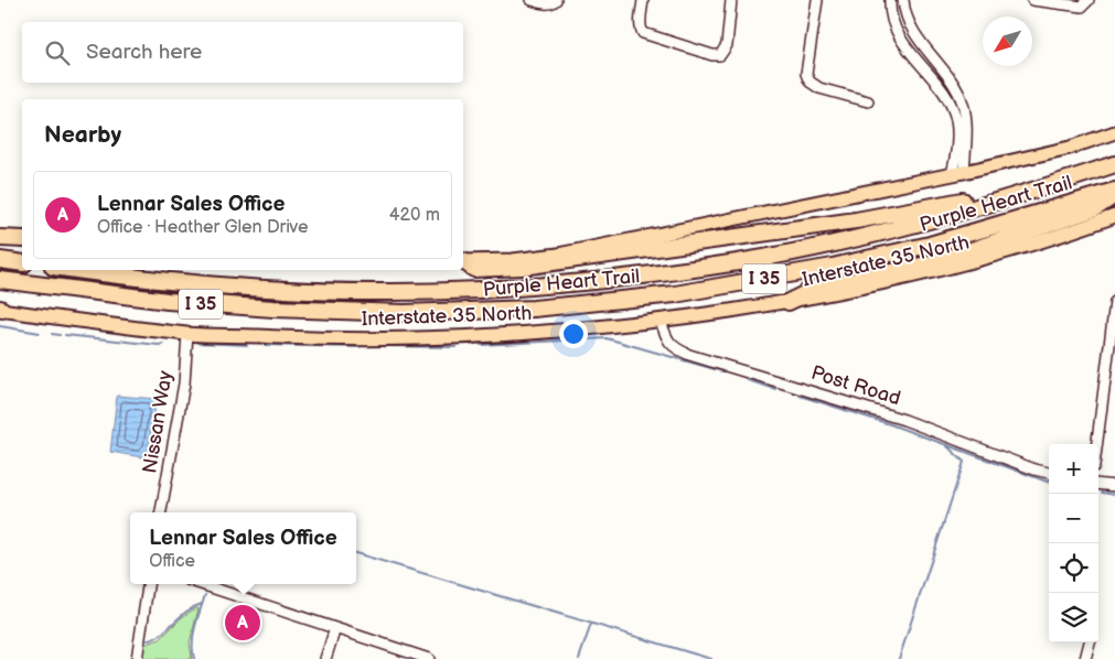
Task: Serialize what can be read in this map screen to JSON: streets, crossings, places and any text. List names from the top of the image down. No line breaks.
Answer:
{"streets":{"highway":["Purple Heart Trail","I 35"],"main road":["Interstate 35 North"],"street":["Post Road","Nissan Way"]},"crossings":[["Interstate 35 North","Post Road"],["Interstate 35 North","Nissan Way"]],"north":"bottom left","page":{"search":"Search here","heading":"Nearby","list":[{"mark":"A","name":"Lennar Sales Office","note":"Office · Heather Glen Drive","value":"420 m"}],"map_buttons":["+","−"],"popup":["Lennar Sales Office","Office"],"pins":"A"}}
